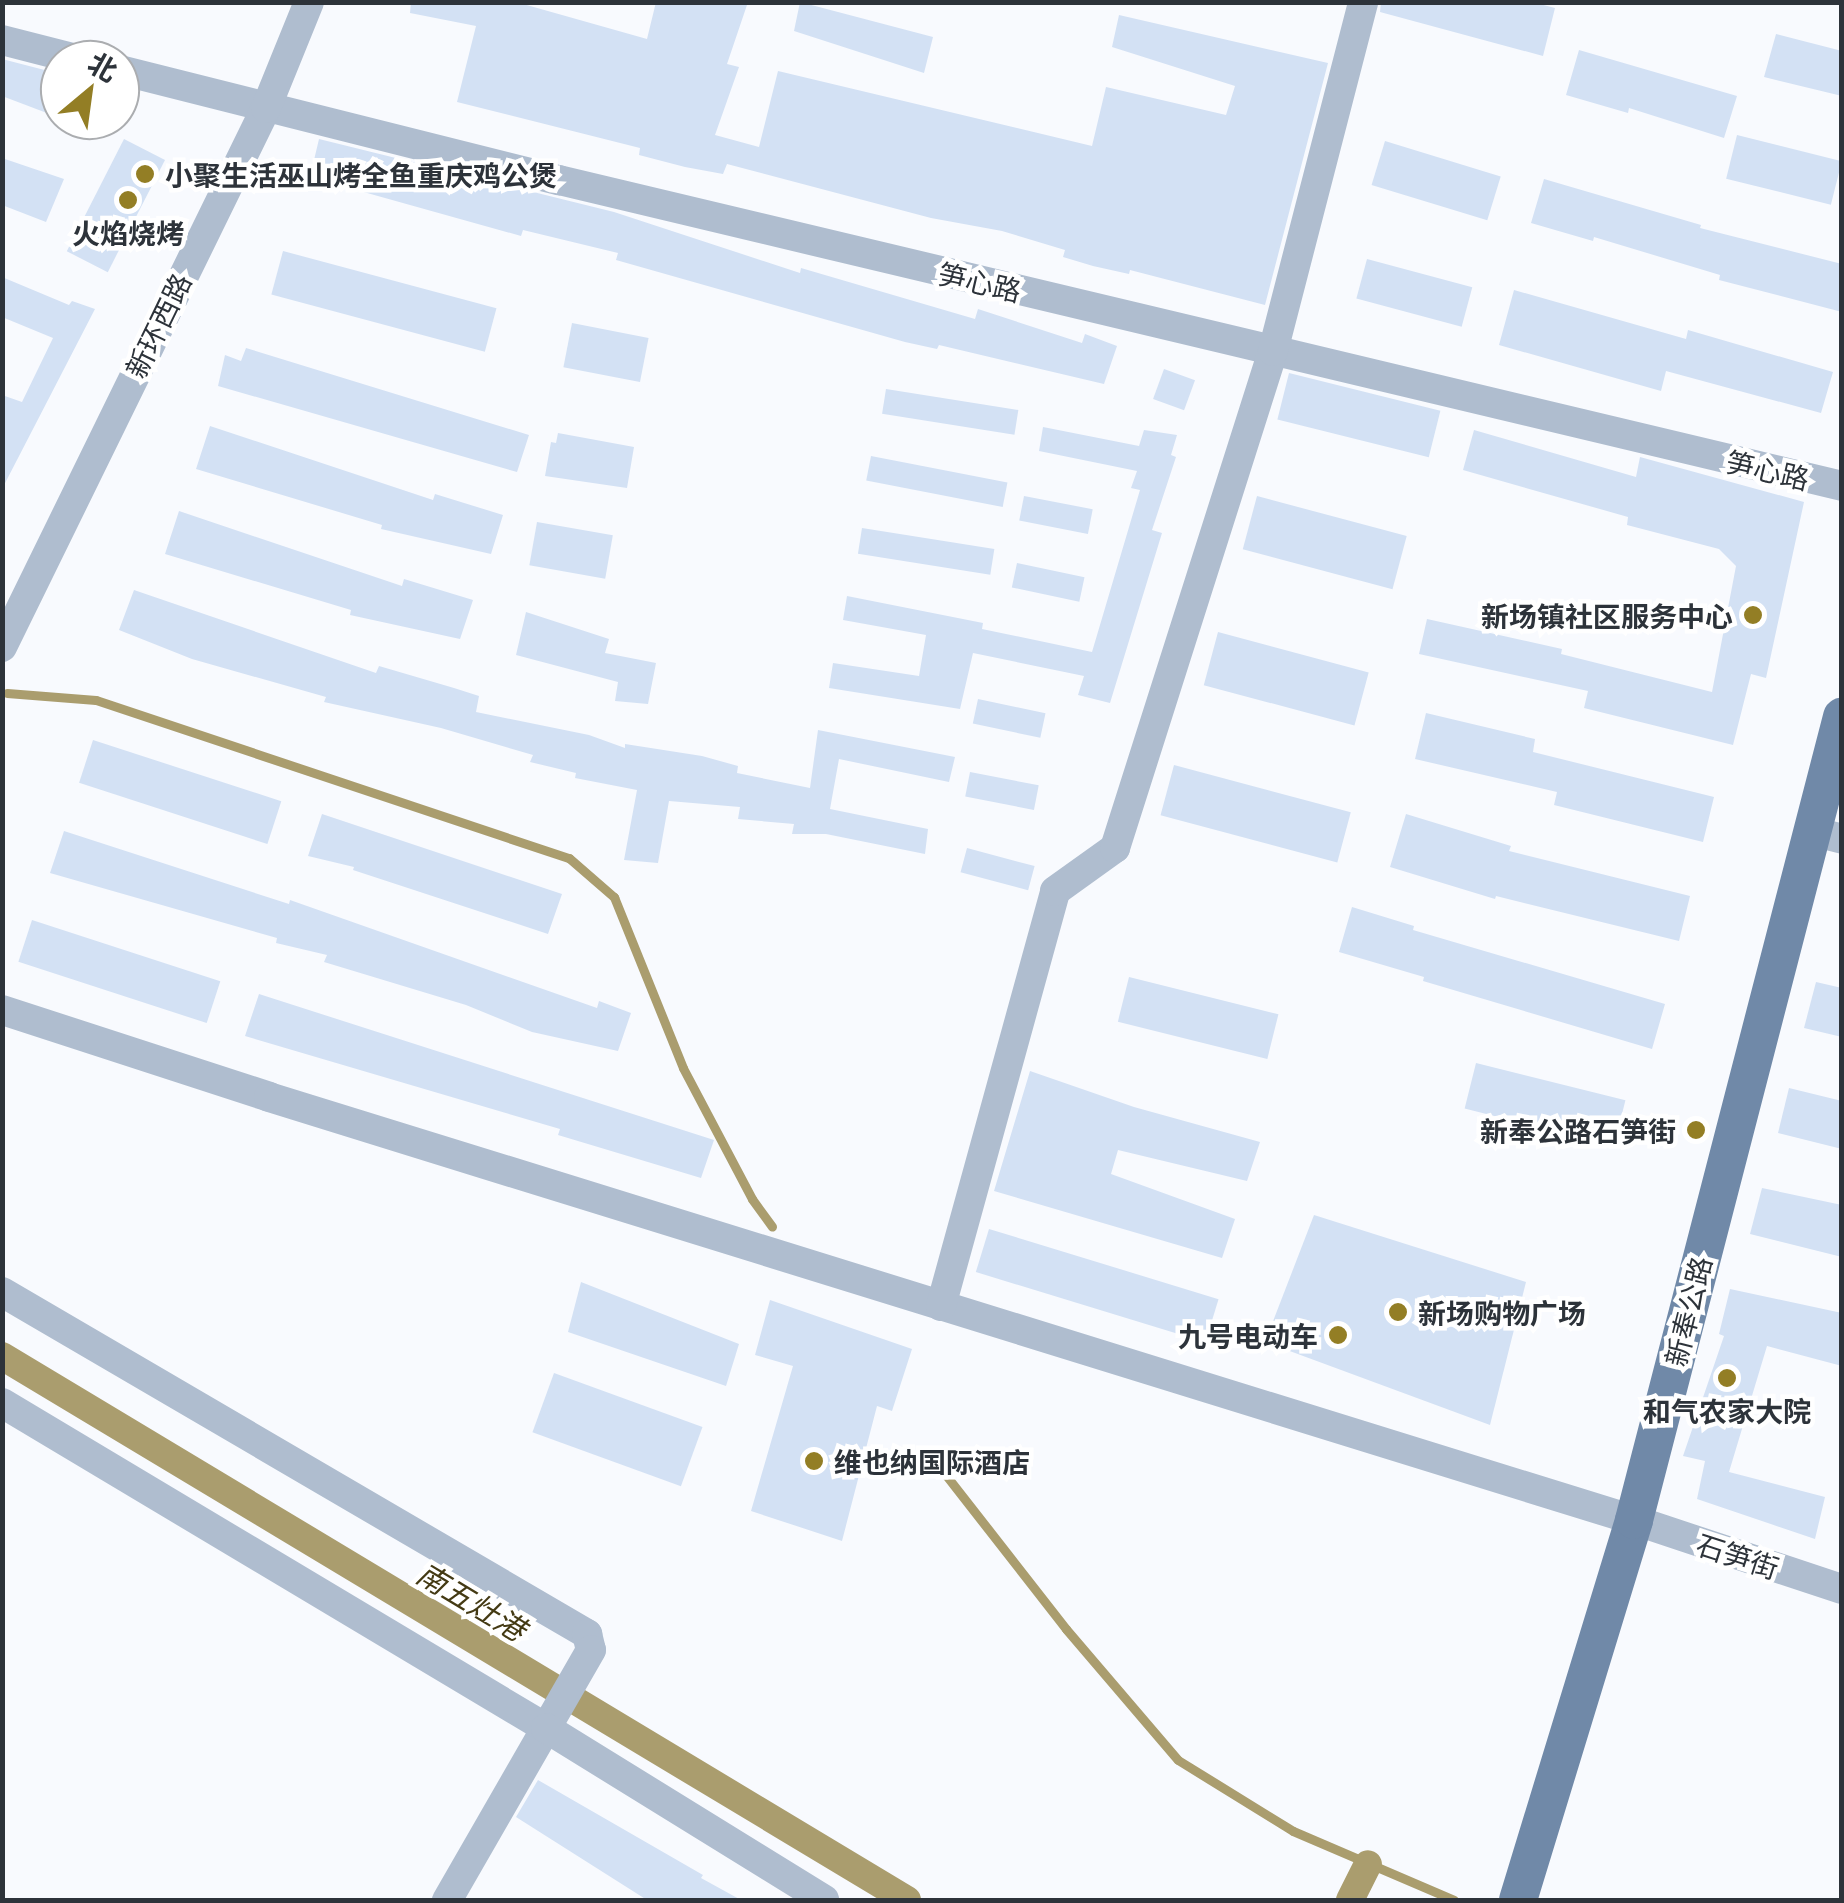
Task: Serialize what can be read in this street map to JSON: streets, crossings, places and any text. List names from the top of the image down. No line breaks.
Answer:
{"streets":{"main road":["新奉公路"],"street":["笋心路","新环西路","石笋街"]},"crossings":[["笋心路","新环西路"],["新奉公路","石笋街"]],"water":["南五灶港"],"places":["小聚生活巫山烤全鱼重庆鸡公煲","火焰烧烤","新场镇社区服务中心","新奉公路石笋街","新场购物广场","九号电动车","和气农家大院","维也纳国际酒店"],"north":"top right"}
